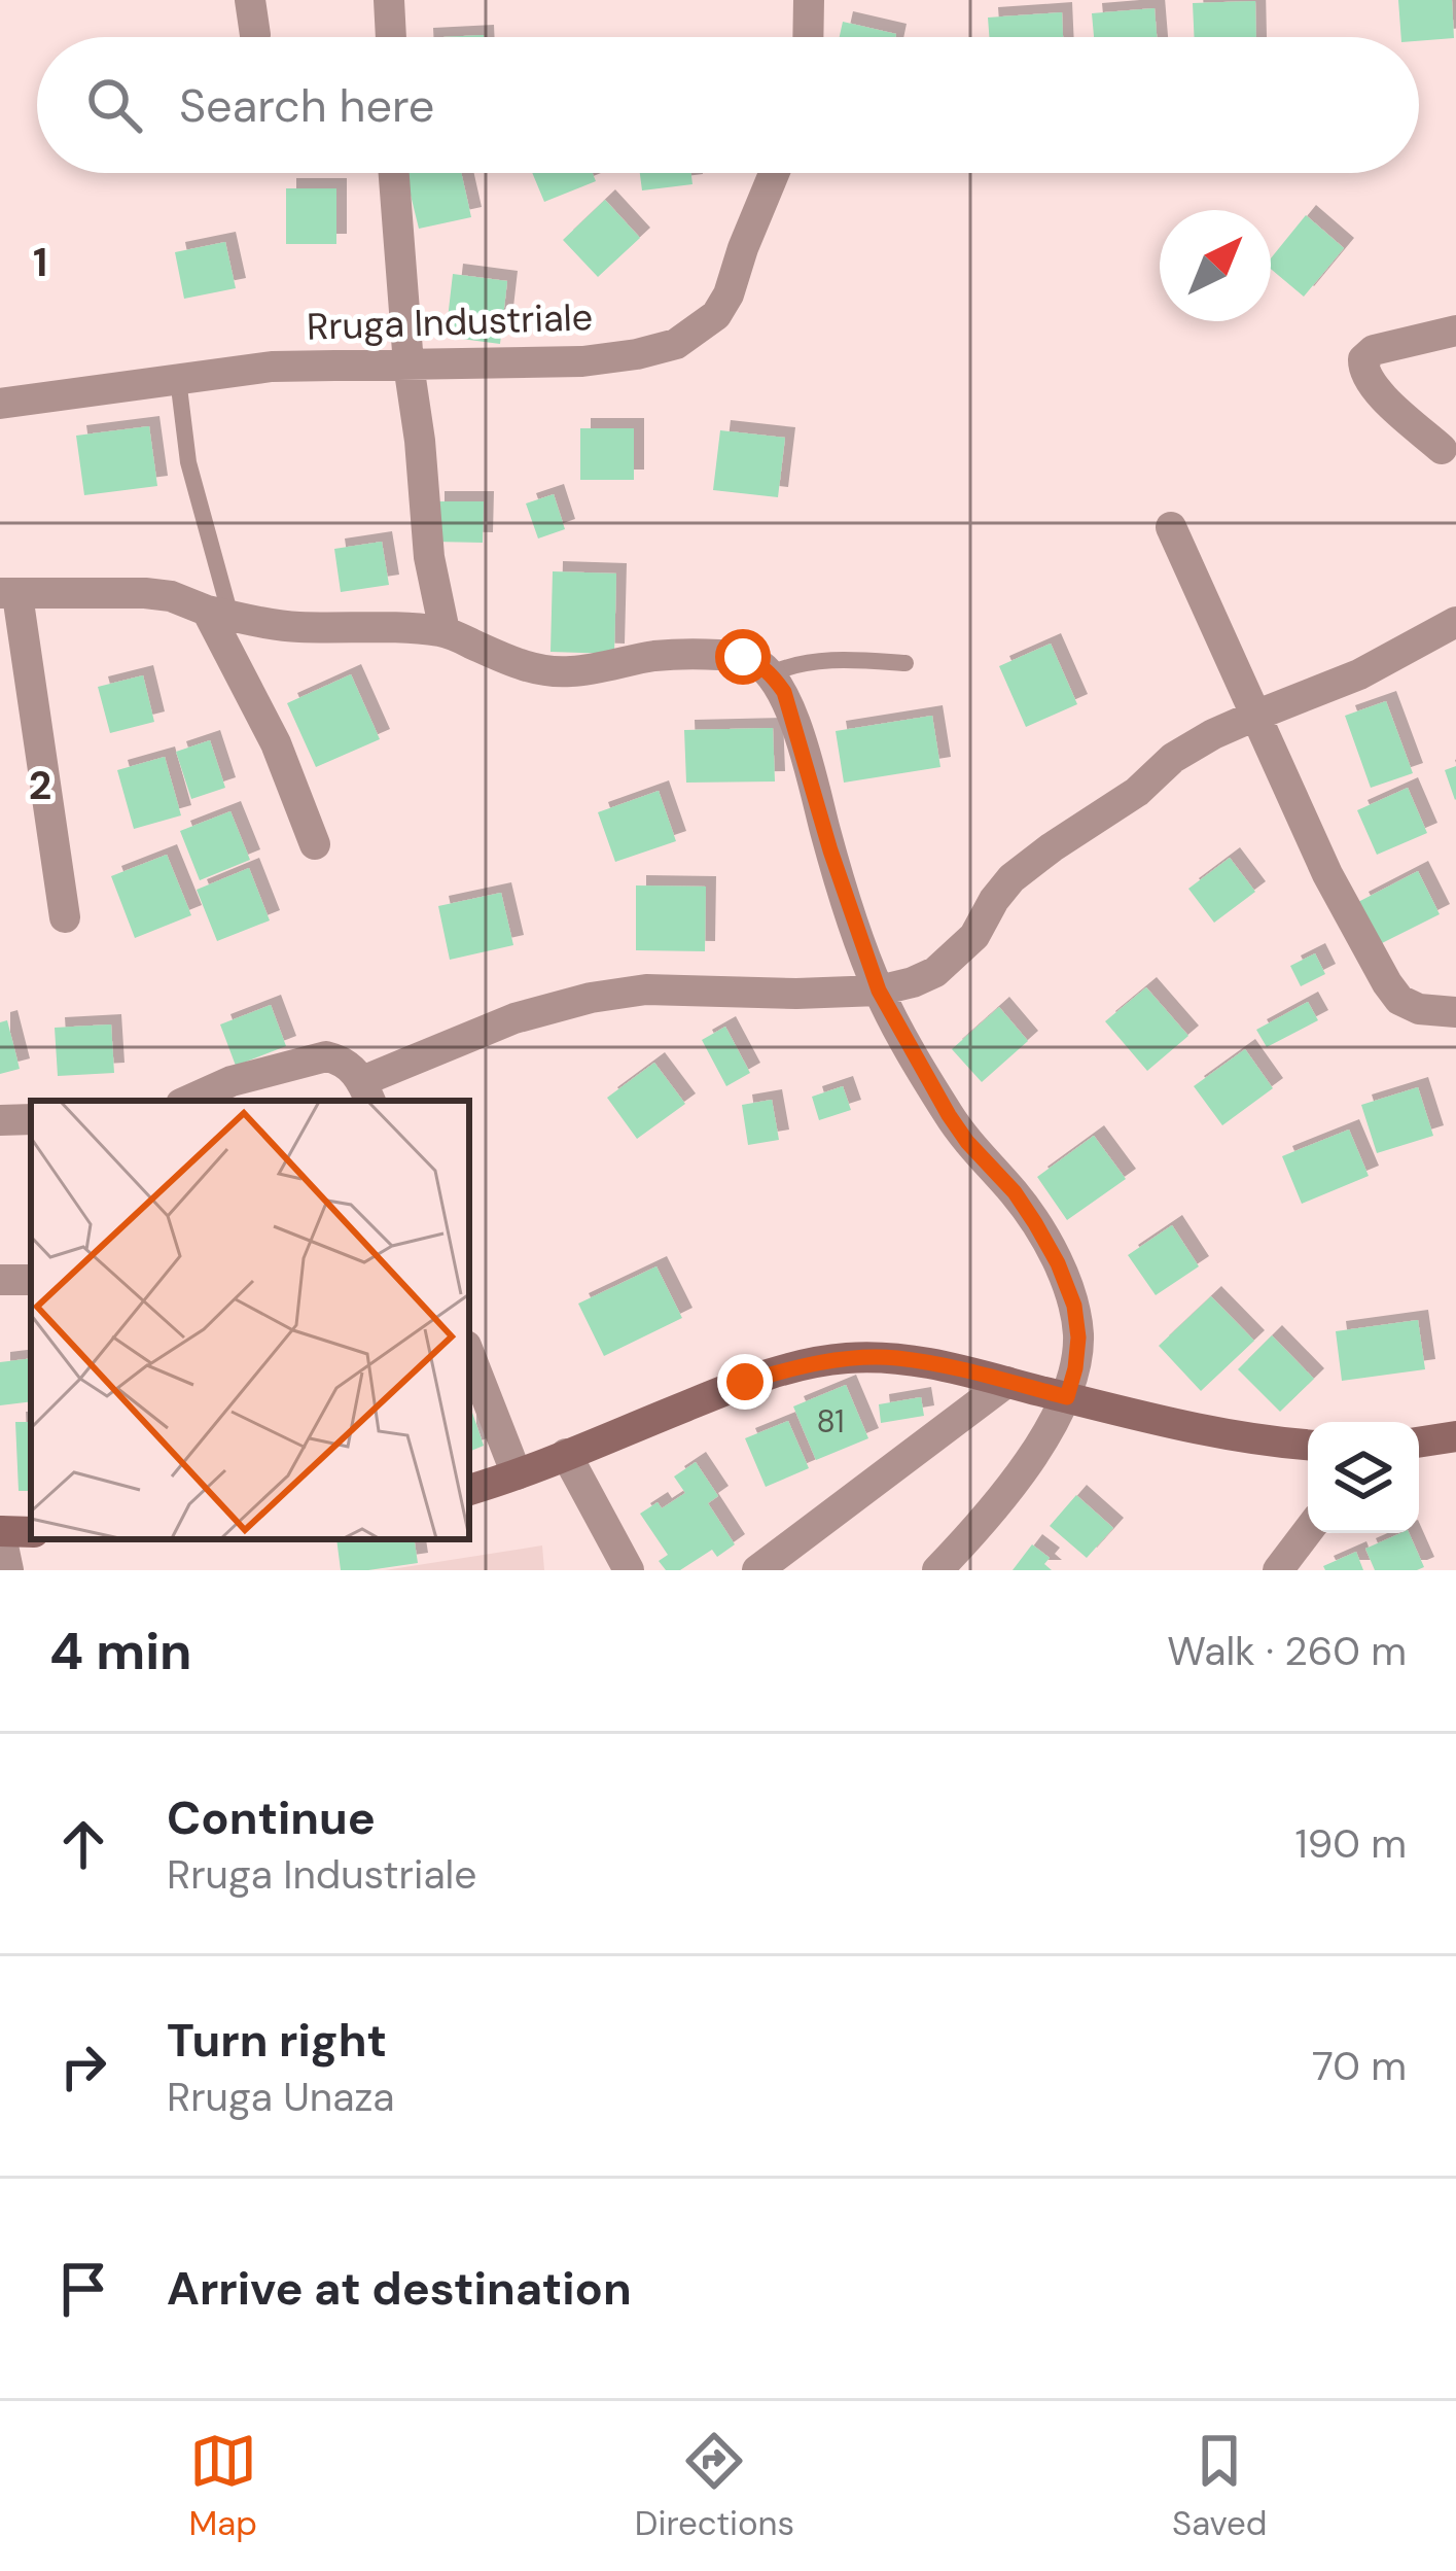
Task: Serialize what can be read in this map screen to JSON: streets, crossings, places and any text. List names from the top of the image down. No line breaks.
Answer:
{"streets":{"street":["Rruga Industriale"]},"house_numbers":["81"],"north":"top right","page":{"search":"Search here","heading":["4 min","Walk · 260 m"],"list":[["Continue","Rruga Industriale","190 m"],["Turn right","Rruga Unaza","70 m"],"Arrive at destination"],"nav":["Map","Directions","Saved"]},"grid":{"rows":["1","2"]}}
